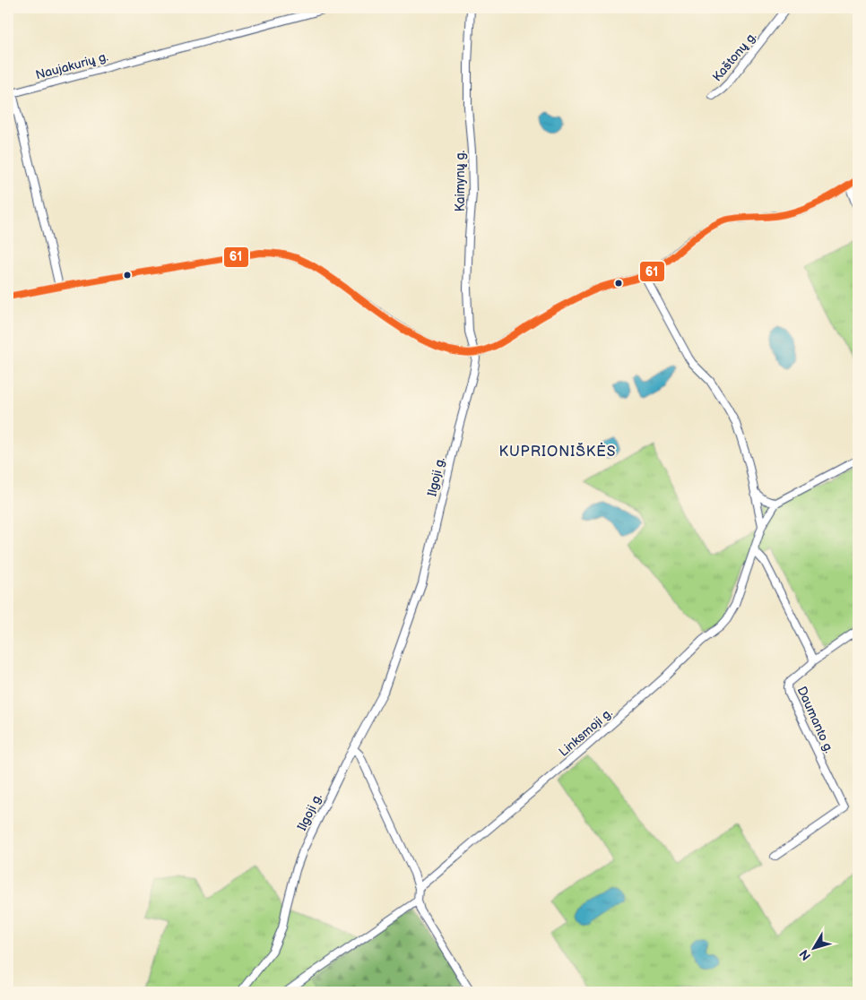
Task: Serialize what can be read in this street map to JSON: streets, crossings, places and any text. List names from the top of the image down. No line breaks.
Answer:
{"streets":{"street":["Kaštonų g.","Naujakurių g.","Kaimynų g.","Ilgoji g.","Daumanto g.","Linksmoji g."]},"crossings":[["Kaimynų g.","Ilgoji g."]],"districts":["KUPRIONIŠKĖS"],"lines":["transit line 61"],"north":"bottom left"}
